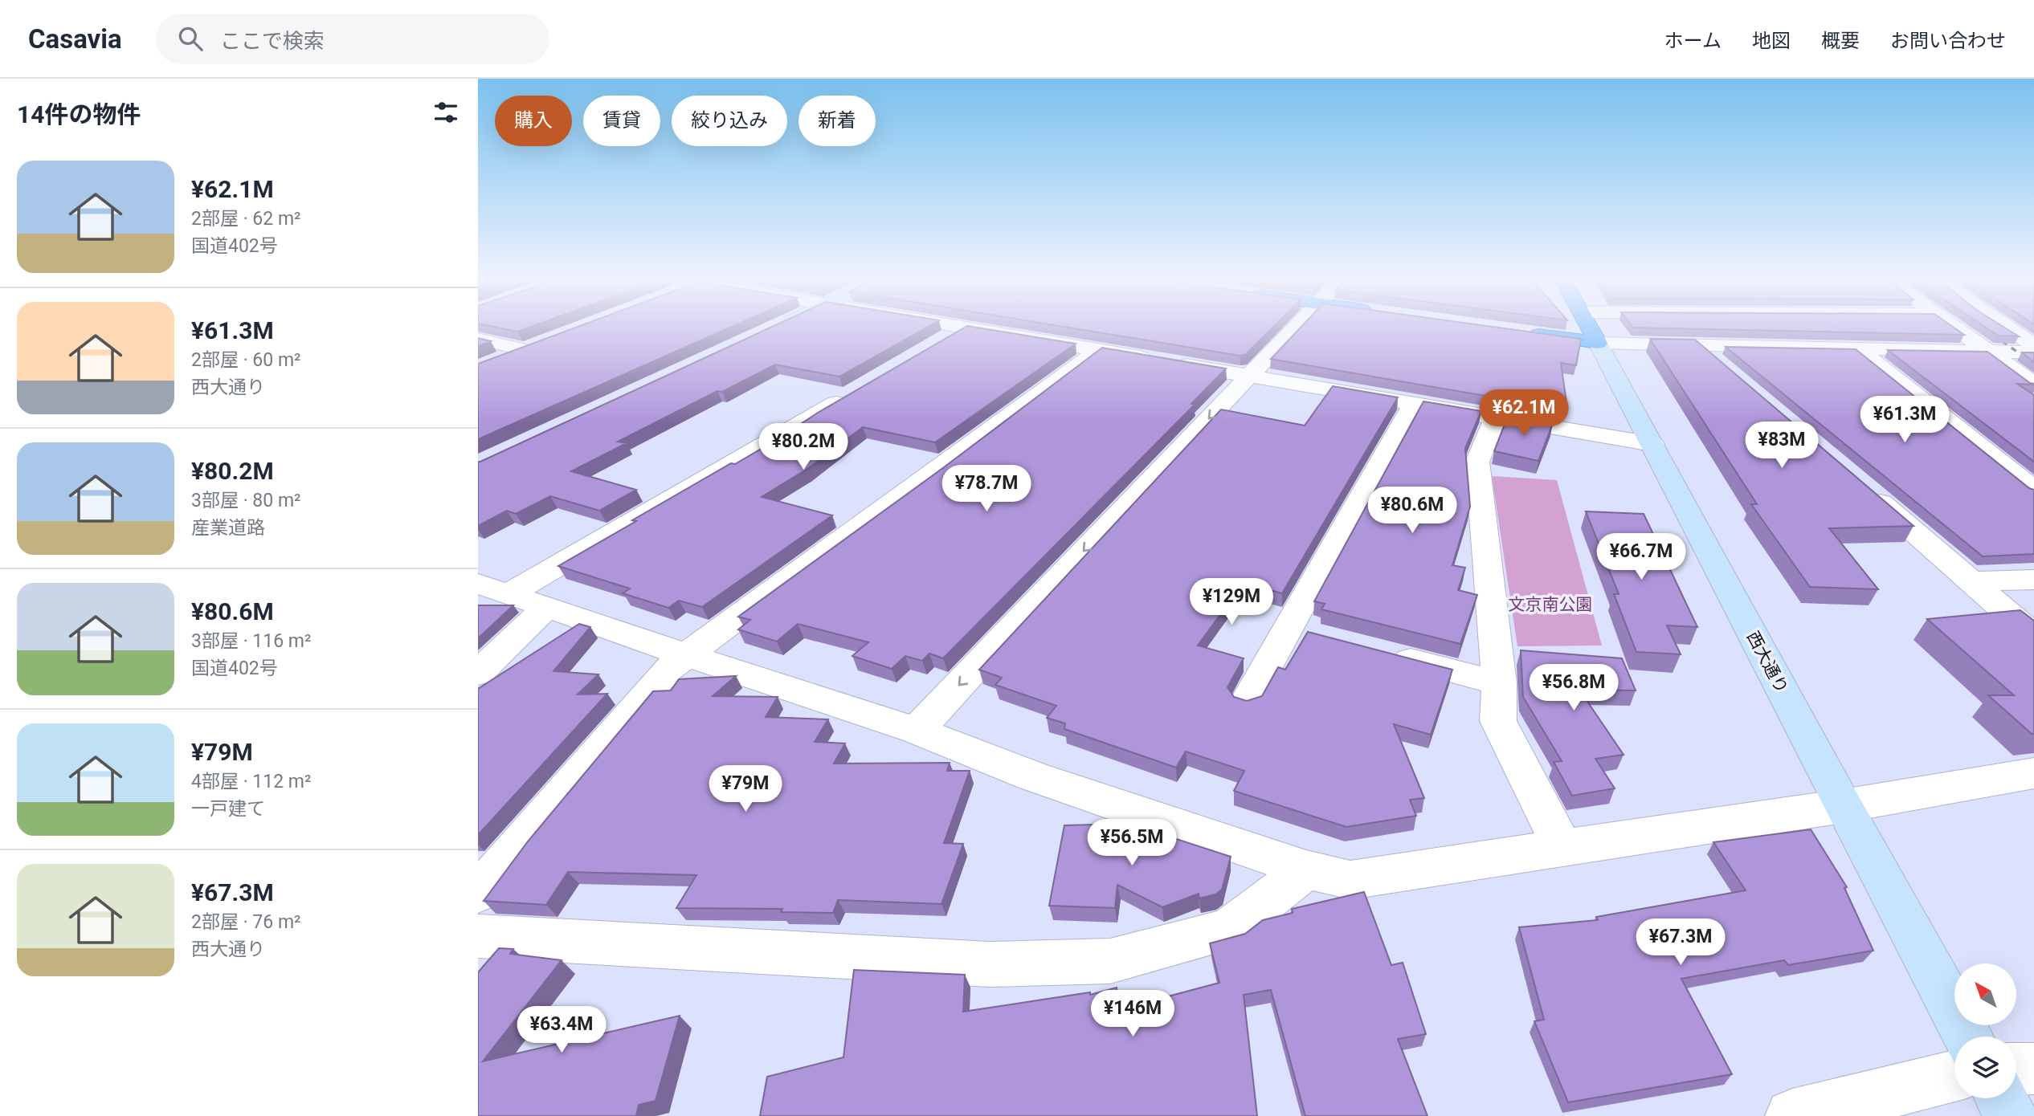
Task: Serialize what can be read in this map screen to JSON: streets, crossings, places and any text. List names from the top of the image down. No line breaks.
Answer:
{"streets":{"highway":["西大通り"]},"parks":["文京南公園"],"north":"top left","page":{"header":"Casavia","search":"ここで検索","nav":["ホーム","地図","概要","お問い合わせ"],"heading":"14件の物件","chip":["購入","賃貸","絞り込み","新着"],"list":[{"name":"¥62.1M","note":"2部屋 · 62 m² · 国道402号"},{"name":"¥61.3M","note":"2部屋 · 60 m² · 西大通り"},{"name":"¥80.2M","note":"3部屋 · 80 m² · 産業道路"},{"name":"¥80.6M","note":"3部屋 · 116 m² · 国道402号"},{"name":"¥79M","note":"4部屋 · 112 m² · 一戸建て"},{"name":"¥67.3M","note":"2部屋 · 76 m² · 西大通り"}],"price":["¥62.1M","¥61.3M","¥83M","¥80.2M","¥78.7M","¥80.6M","¥66.7M","¥129M","¥56.8M","¥79M","¥56.5M","¥67.3M","¥146M","¥63.4M"]}}
